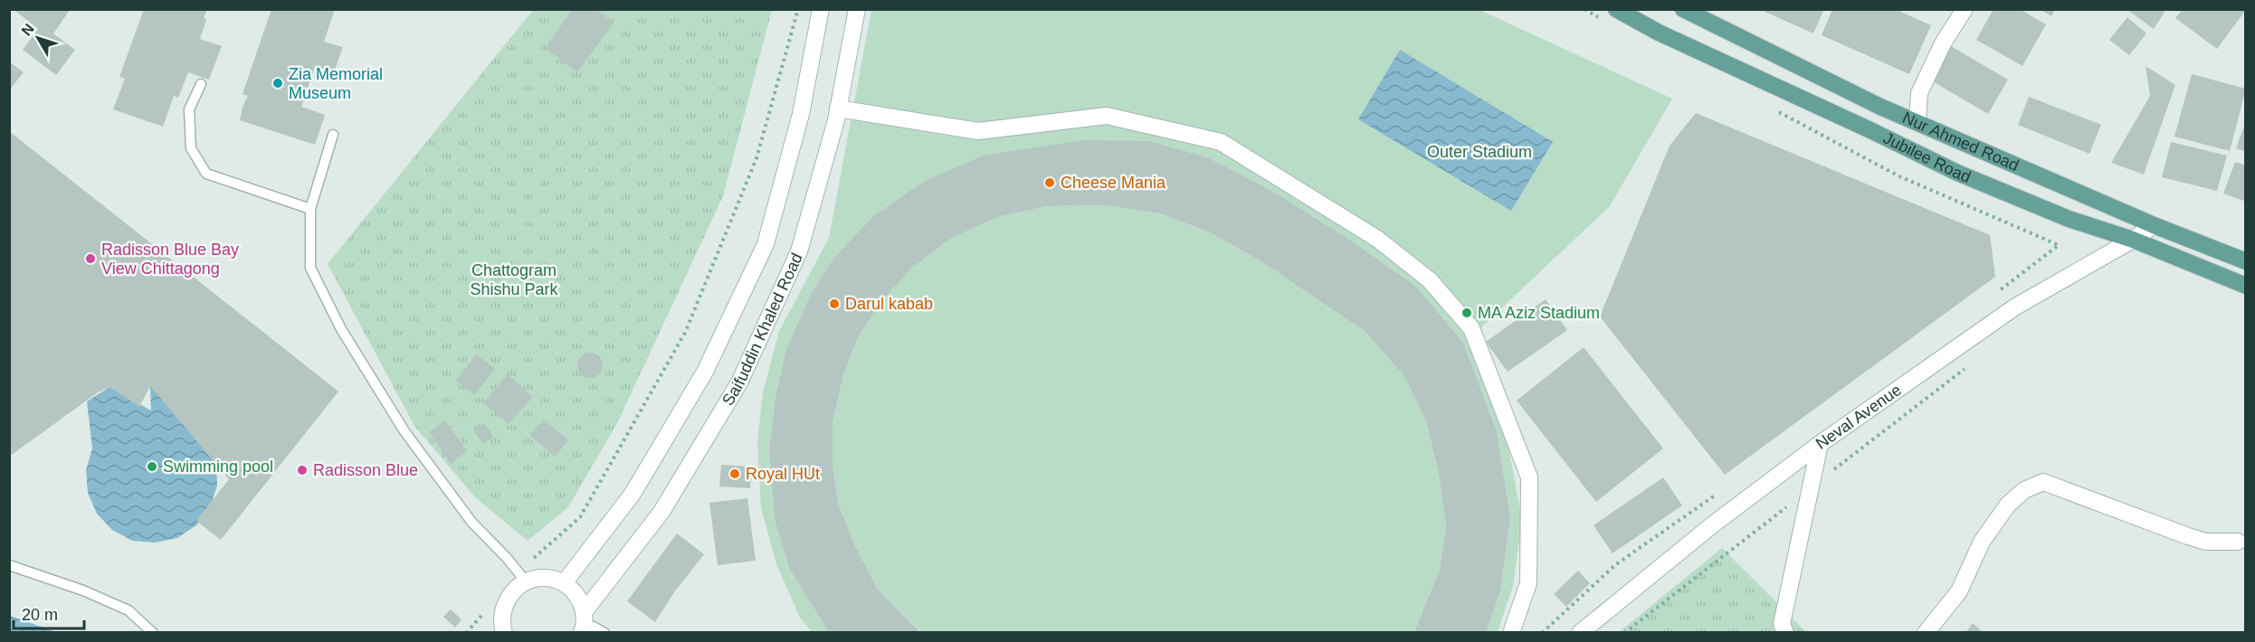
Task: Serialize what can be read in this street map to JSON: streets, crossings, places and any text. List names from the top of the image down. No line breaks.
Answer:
{"streets":{"main road":["Nur Ahmed Road","Jubilee Road","Saifuddin Khaled Road","Neval Avenue"]},"crossings":[["Nur Ahmed Road","Neval Avenue"],["Jubilee Road","Neval Avenue"]],"parks":["Outer Stadium","Chattogram Shishu Park"],"places":["Zia Memorial Museum","Cheese Mania","Radisson Blue Bay View Chittagong","Darul kabab","MA Aziz Stadium","Swimming pool","Radisson Blue","Royal HUt"],"scale_bar":"20 m","north":"top left"}
